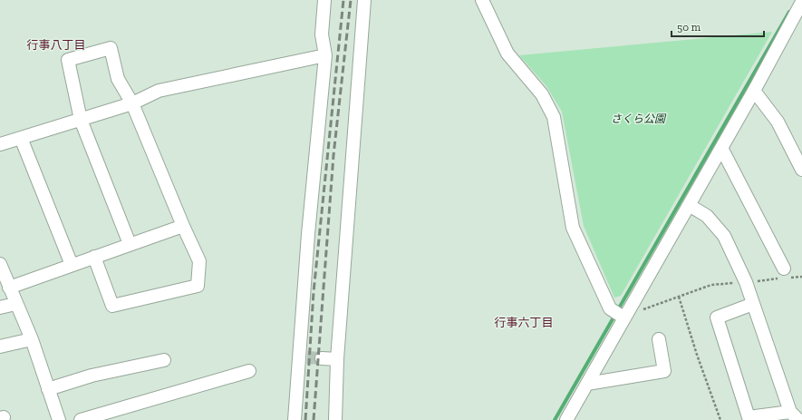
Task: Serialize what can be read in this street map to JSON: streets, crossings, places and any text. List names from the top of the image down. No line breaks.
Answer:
{"districts":["行事八丁目","行事六丁目"],"parks":["さくら公園"],"scale_bar":"50 m"}
